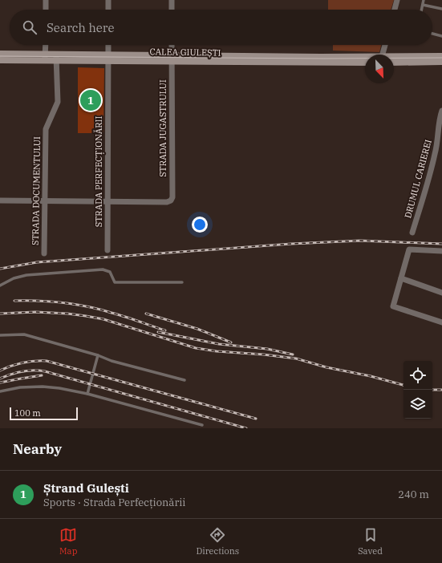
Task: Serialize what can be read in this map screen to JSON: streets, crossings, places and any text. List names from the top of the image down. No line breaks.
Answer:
{"streets":{"main road":["CALEA GIULEȘTI"],"street":["STRADA JUGASTRULUI","STRADA PERFECȚIONĂRII","DRUMUL CARIEREI","STRADA DOCUMENTULUI"]},"crossings":[["CALEA GIULEȘTI","STRADA JUGASTRULUI"],["CALEA GIULEȘTI","STRADA PERFECȚIONĂRII"],["CALEA GIULEȘTI","STRADA DOCUMENTULUI"],["STRADA JUGASTRULUI","STRADA PERFECȚIONĂRII"]],"scale_bar":"100 m","north":"bottom right","page":{"search":"Search here","pins":"1","scale":"100 m","heading":"Nearby","list":[{"mark":"1","name":"Ștrand Gulești","note":"Sports · Strada Perfecționării","value":"240 m"}],"nav":["Map","Directions","Saved"]}}
